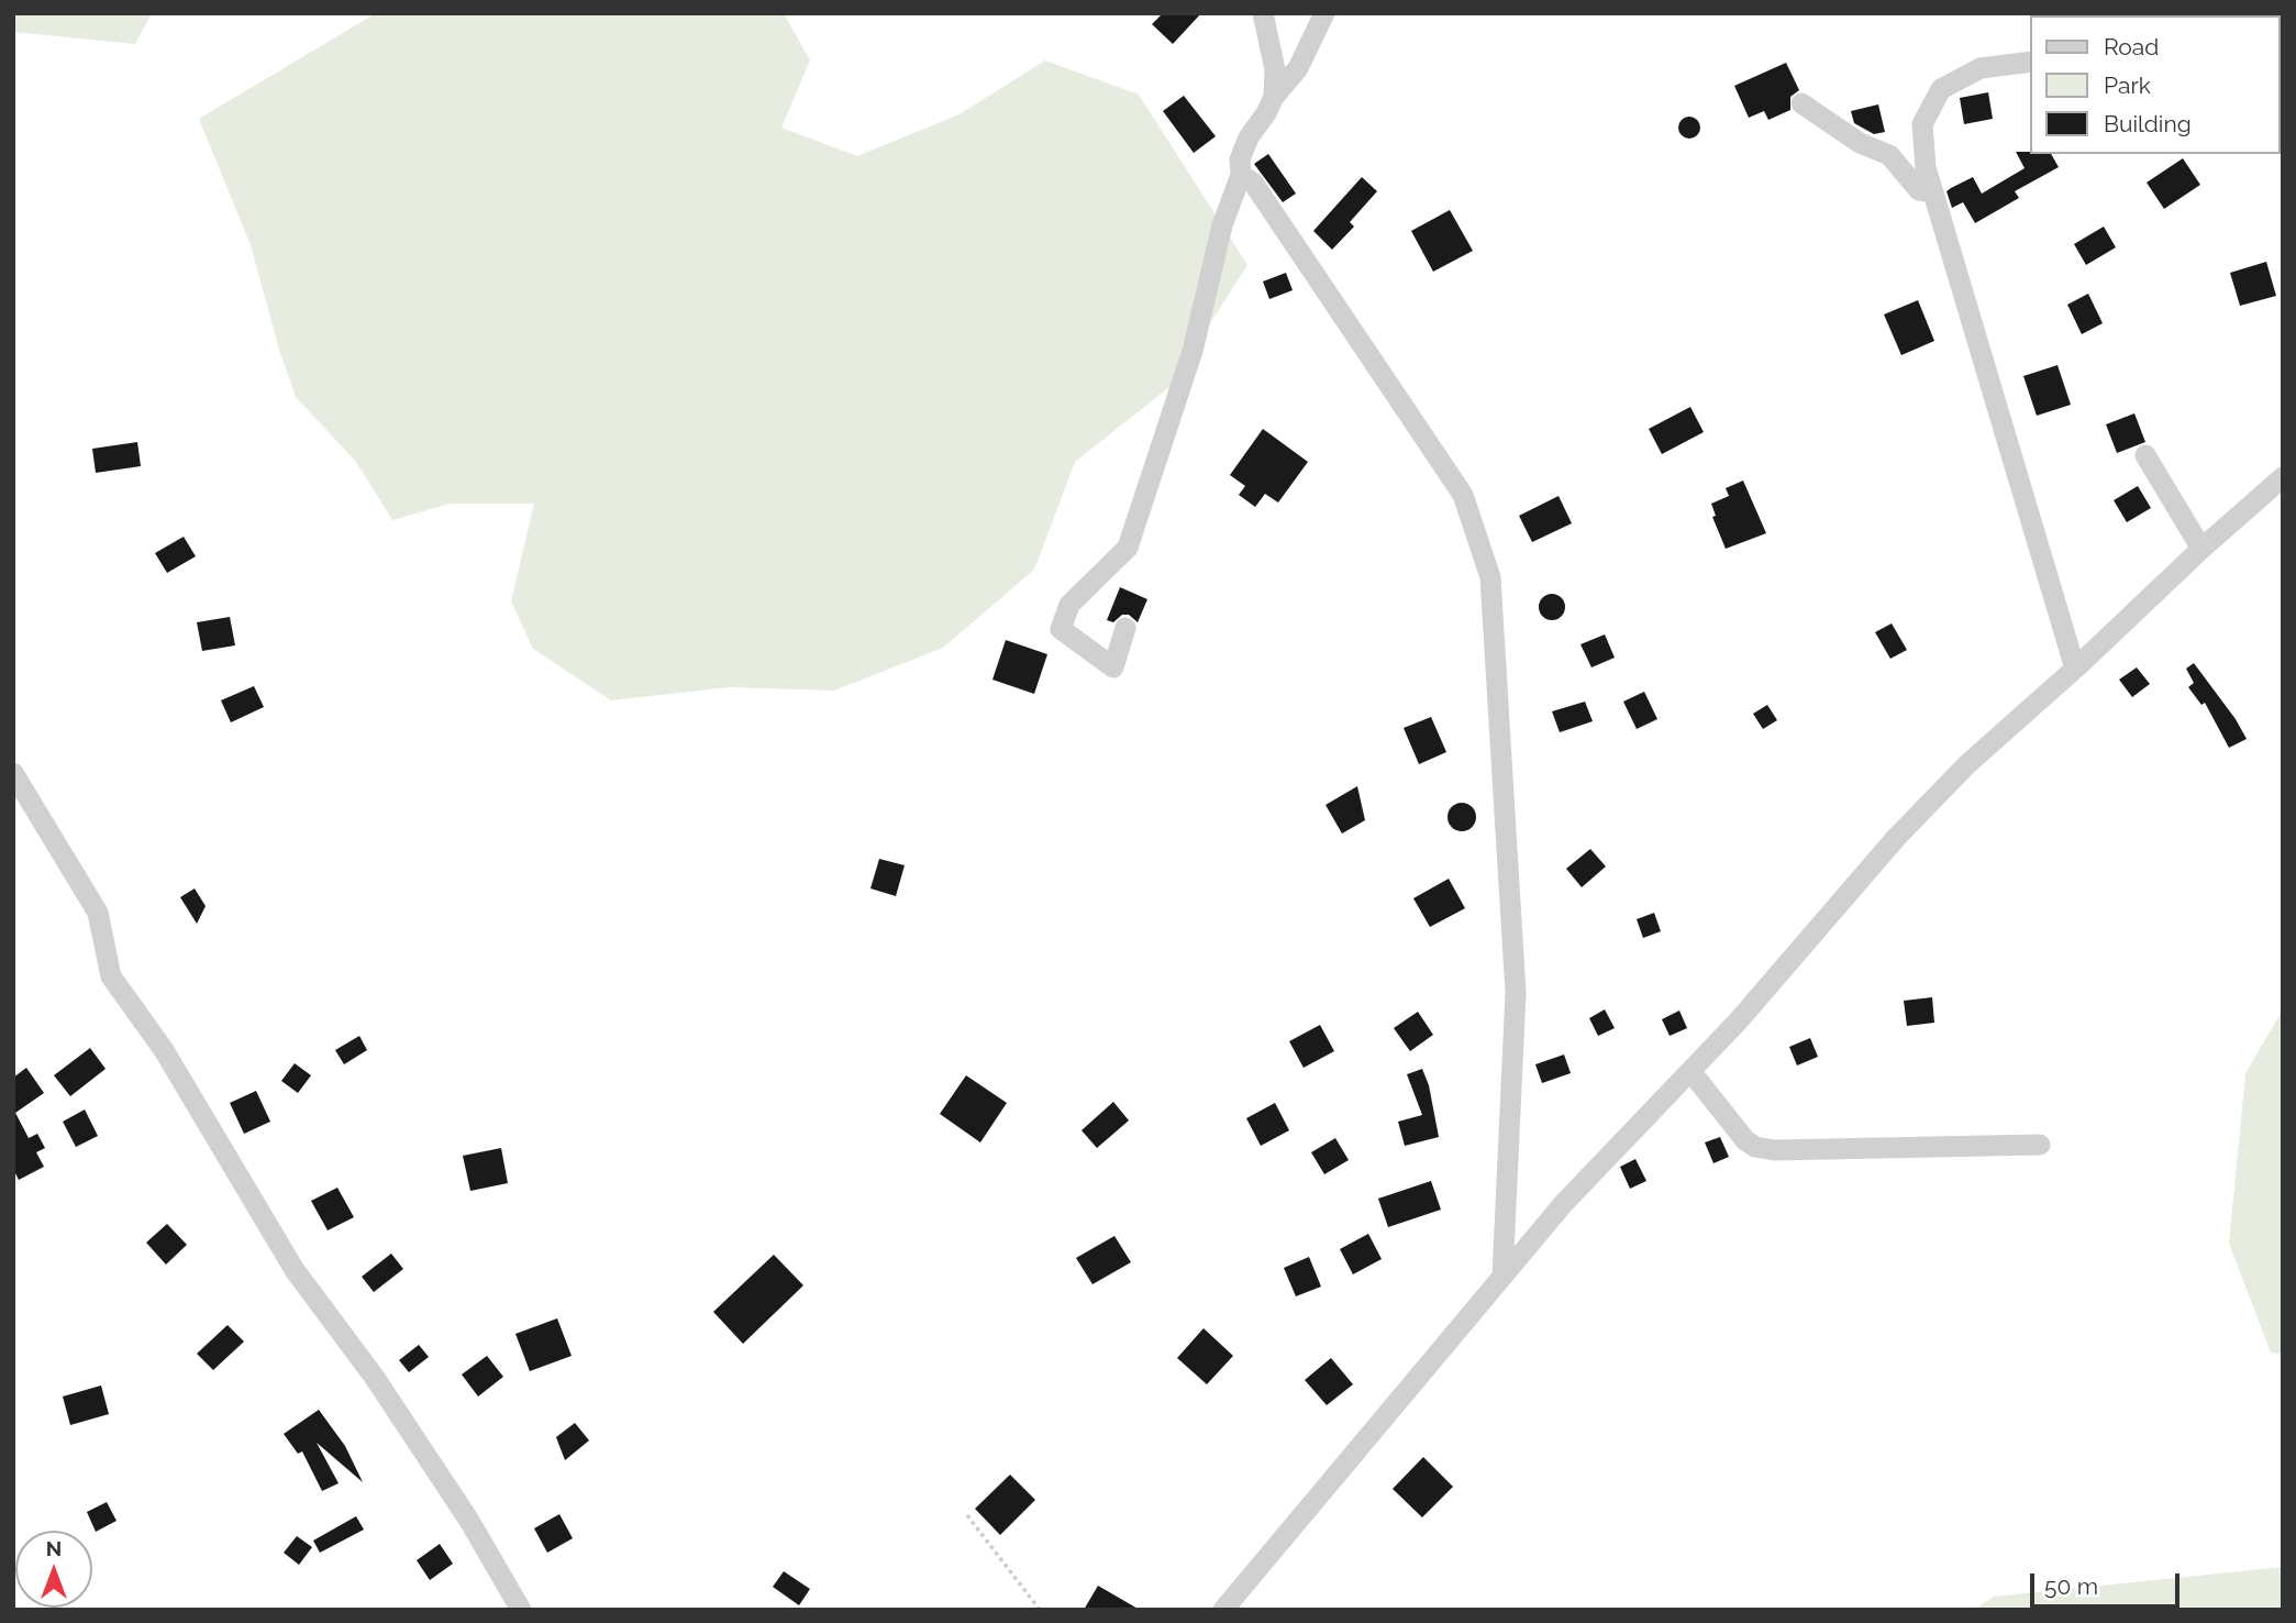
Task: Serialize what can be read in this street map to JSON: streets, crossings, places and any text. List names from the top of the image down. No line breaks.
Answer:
{"legend":["Road","Park","Building"],"scale_bar":"50 m","north":"top"}
